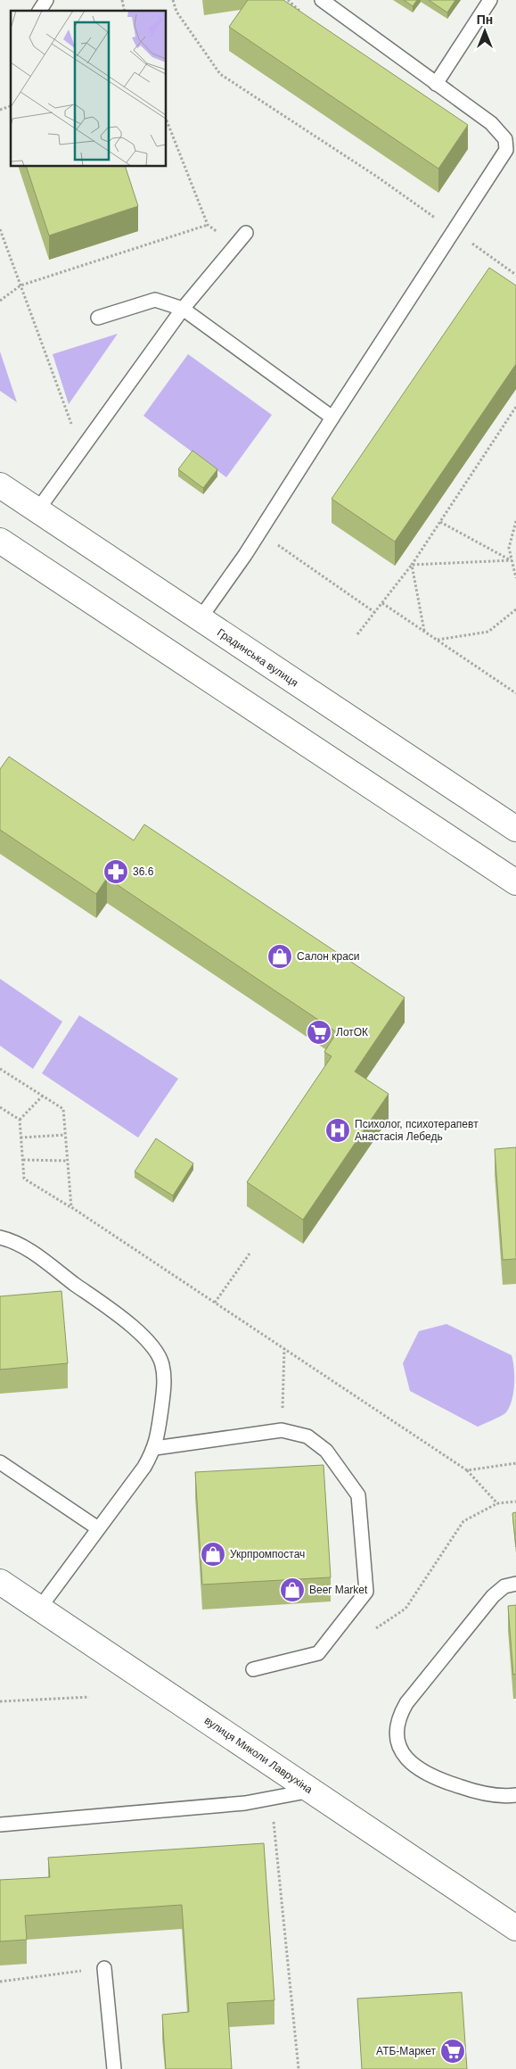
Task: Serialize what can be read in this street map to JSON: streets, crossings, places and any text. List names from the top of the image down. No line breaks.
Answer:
{"streets":{"street":["Градинська вулиця","вулиця Миколи Лаврухіна"]},"places":{"pharmacy":["36.6"],"shop":["Салон краси","Укрпромпостач","Beer Market"],"supermarket":["ЛотОК","АТБ-Маркет"],"hospital":["Психолог, психотерапевт Анастасія Лебедь"]},"north":"top"}
